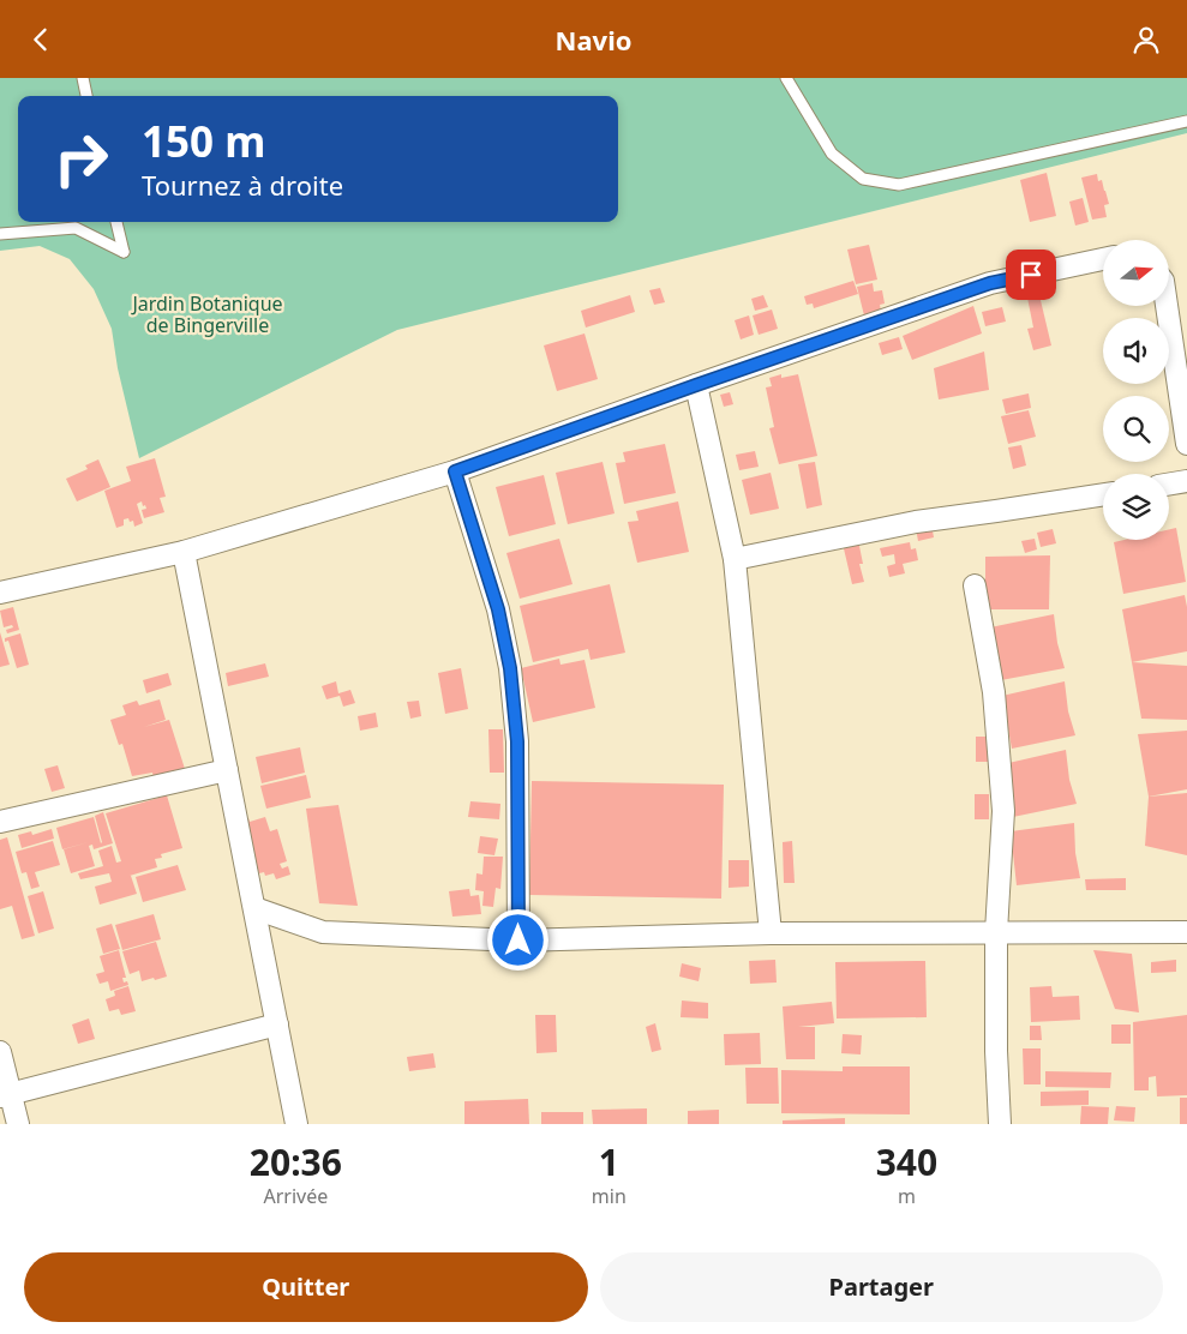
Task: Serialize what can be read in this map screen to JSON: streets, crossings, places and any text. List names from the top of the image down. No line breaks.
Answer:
{"parks":["Jardin Botanique de Bingerville"],"north":"right","page":{"header":"Navio","turn":["150 m","Tournez à droite"],"eta":["20:36","Arrivée","1","min","340","m"],"buttons":["Quitter","Partager"]}}
